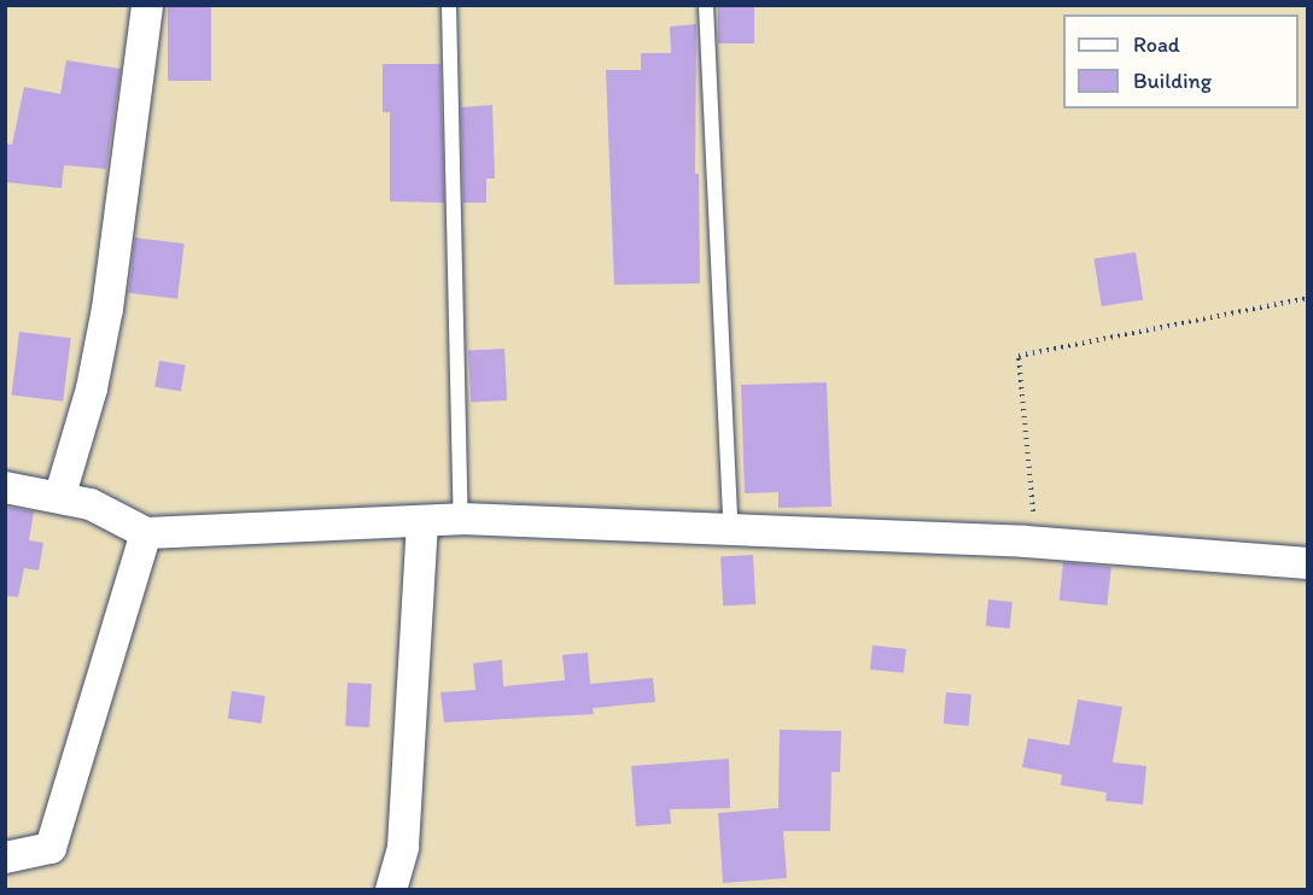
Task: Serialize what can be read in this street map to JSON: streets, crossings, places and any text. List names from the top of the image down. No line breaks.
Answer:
{"legend":["Road","Building"]}
